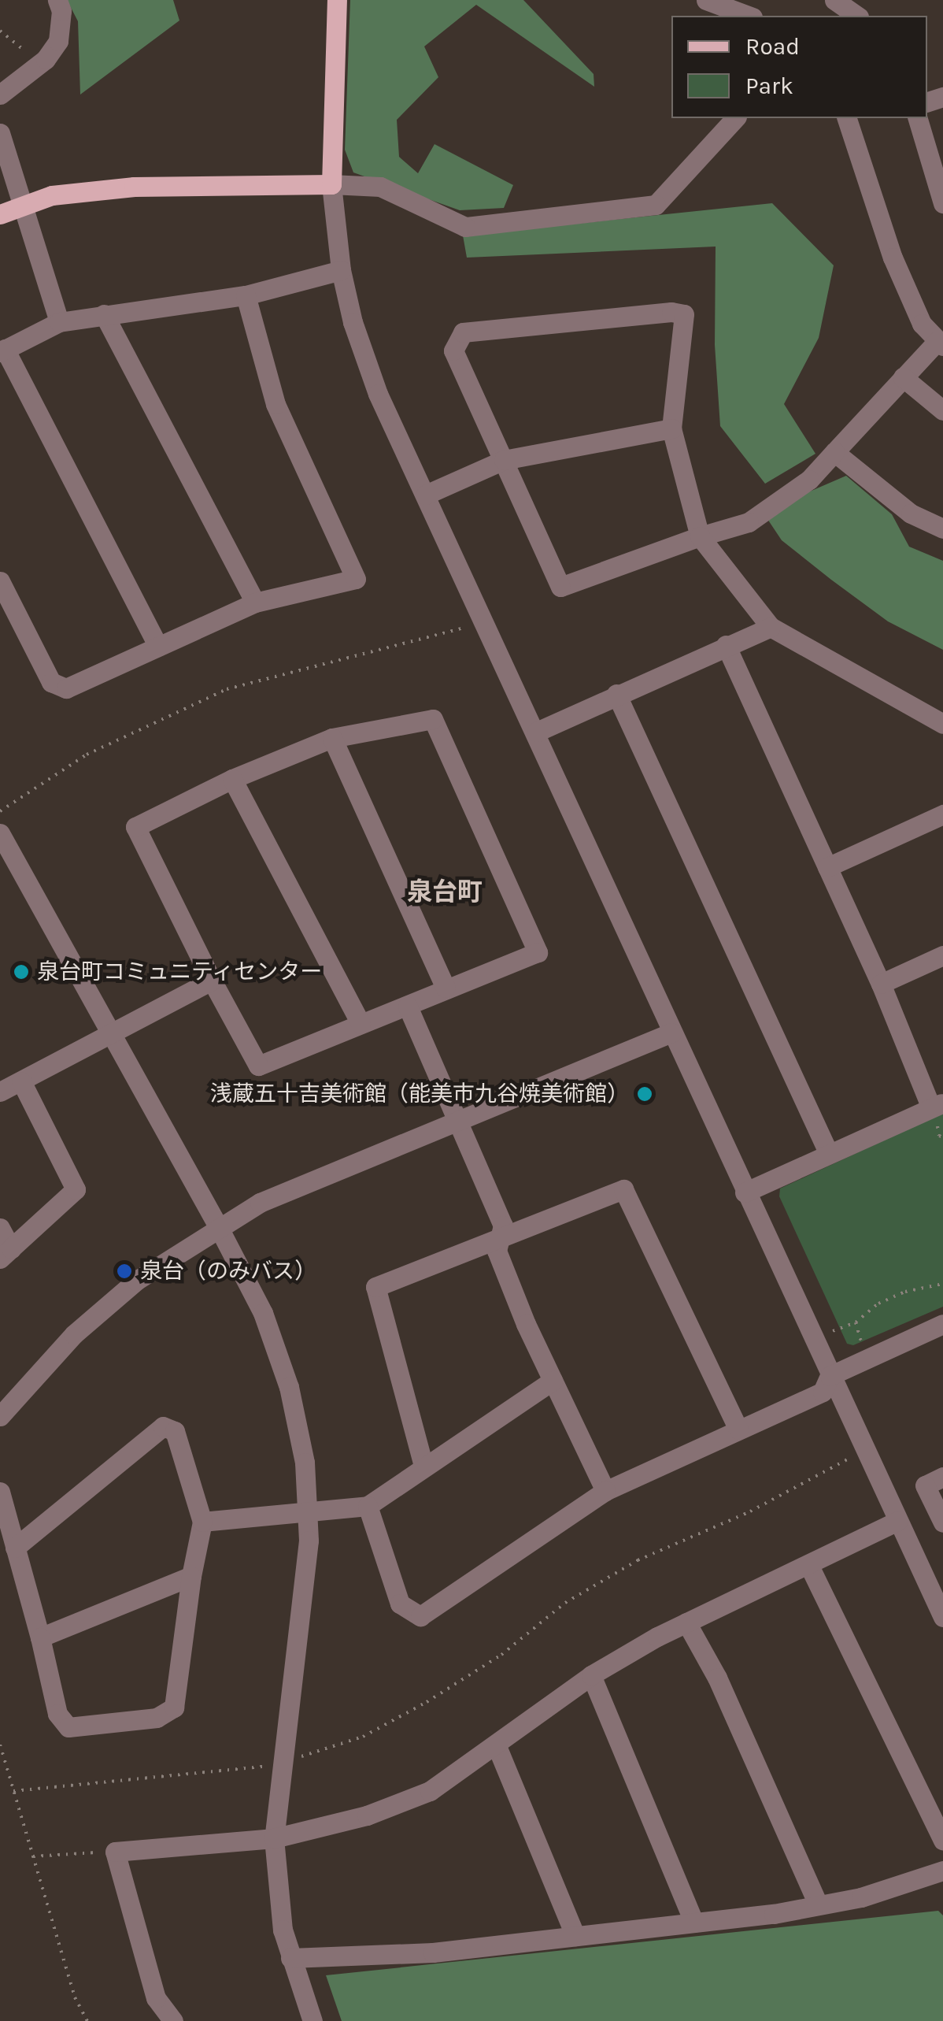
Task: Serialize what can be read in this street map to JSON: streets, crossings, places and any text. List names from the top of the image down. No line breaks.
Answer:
{"districts":["泉台町"],"places":["泉台町コミュニティセンター","浅蔵五十吉美術館（能美市九谷焼美術館）","泉台（のみバス）"],"legend":["Road","Park"]}
